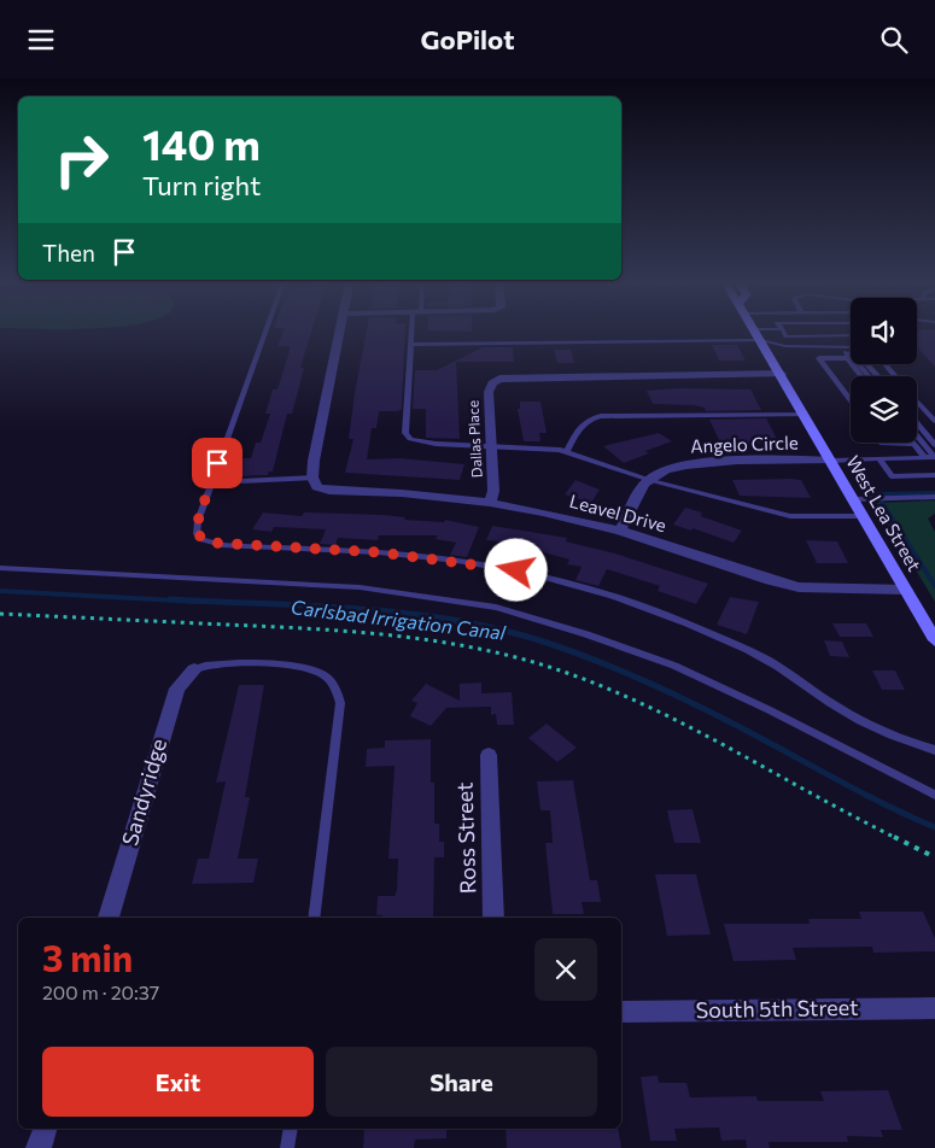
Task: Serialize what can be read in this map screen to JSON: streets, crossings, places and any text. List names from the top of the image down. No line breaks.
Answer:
{"streets":{"main road":["West Lea Street"],"street":["Dallas Place","Angelo Circle","Leavel Drive","Sandyridge","Ross Street","South 5th Street"]},"crossings":[["Dallas Place","Leavel Drive"],["Dallas Place","West Lea Street"],["Angelo Circle","West Lea Street"],["Leavel Drive","West Lea Street"]],"water":["Carlsbad Irrigation Canal"],"page":{"header":"GoPilot","turn":["140 m","Turn right"],"then":"Then","heading":["3 min","200 m · 20:37"],"buttons":["Exit","Share"]}}
